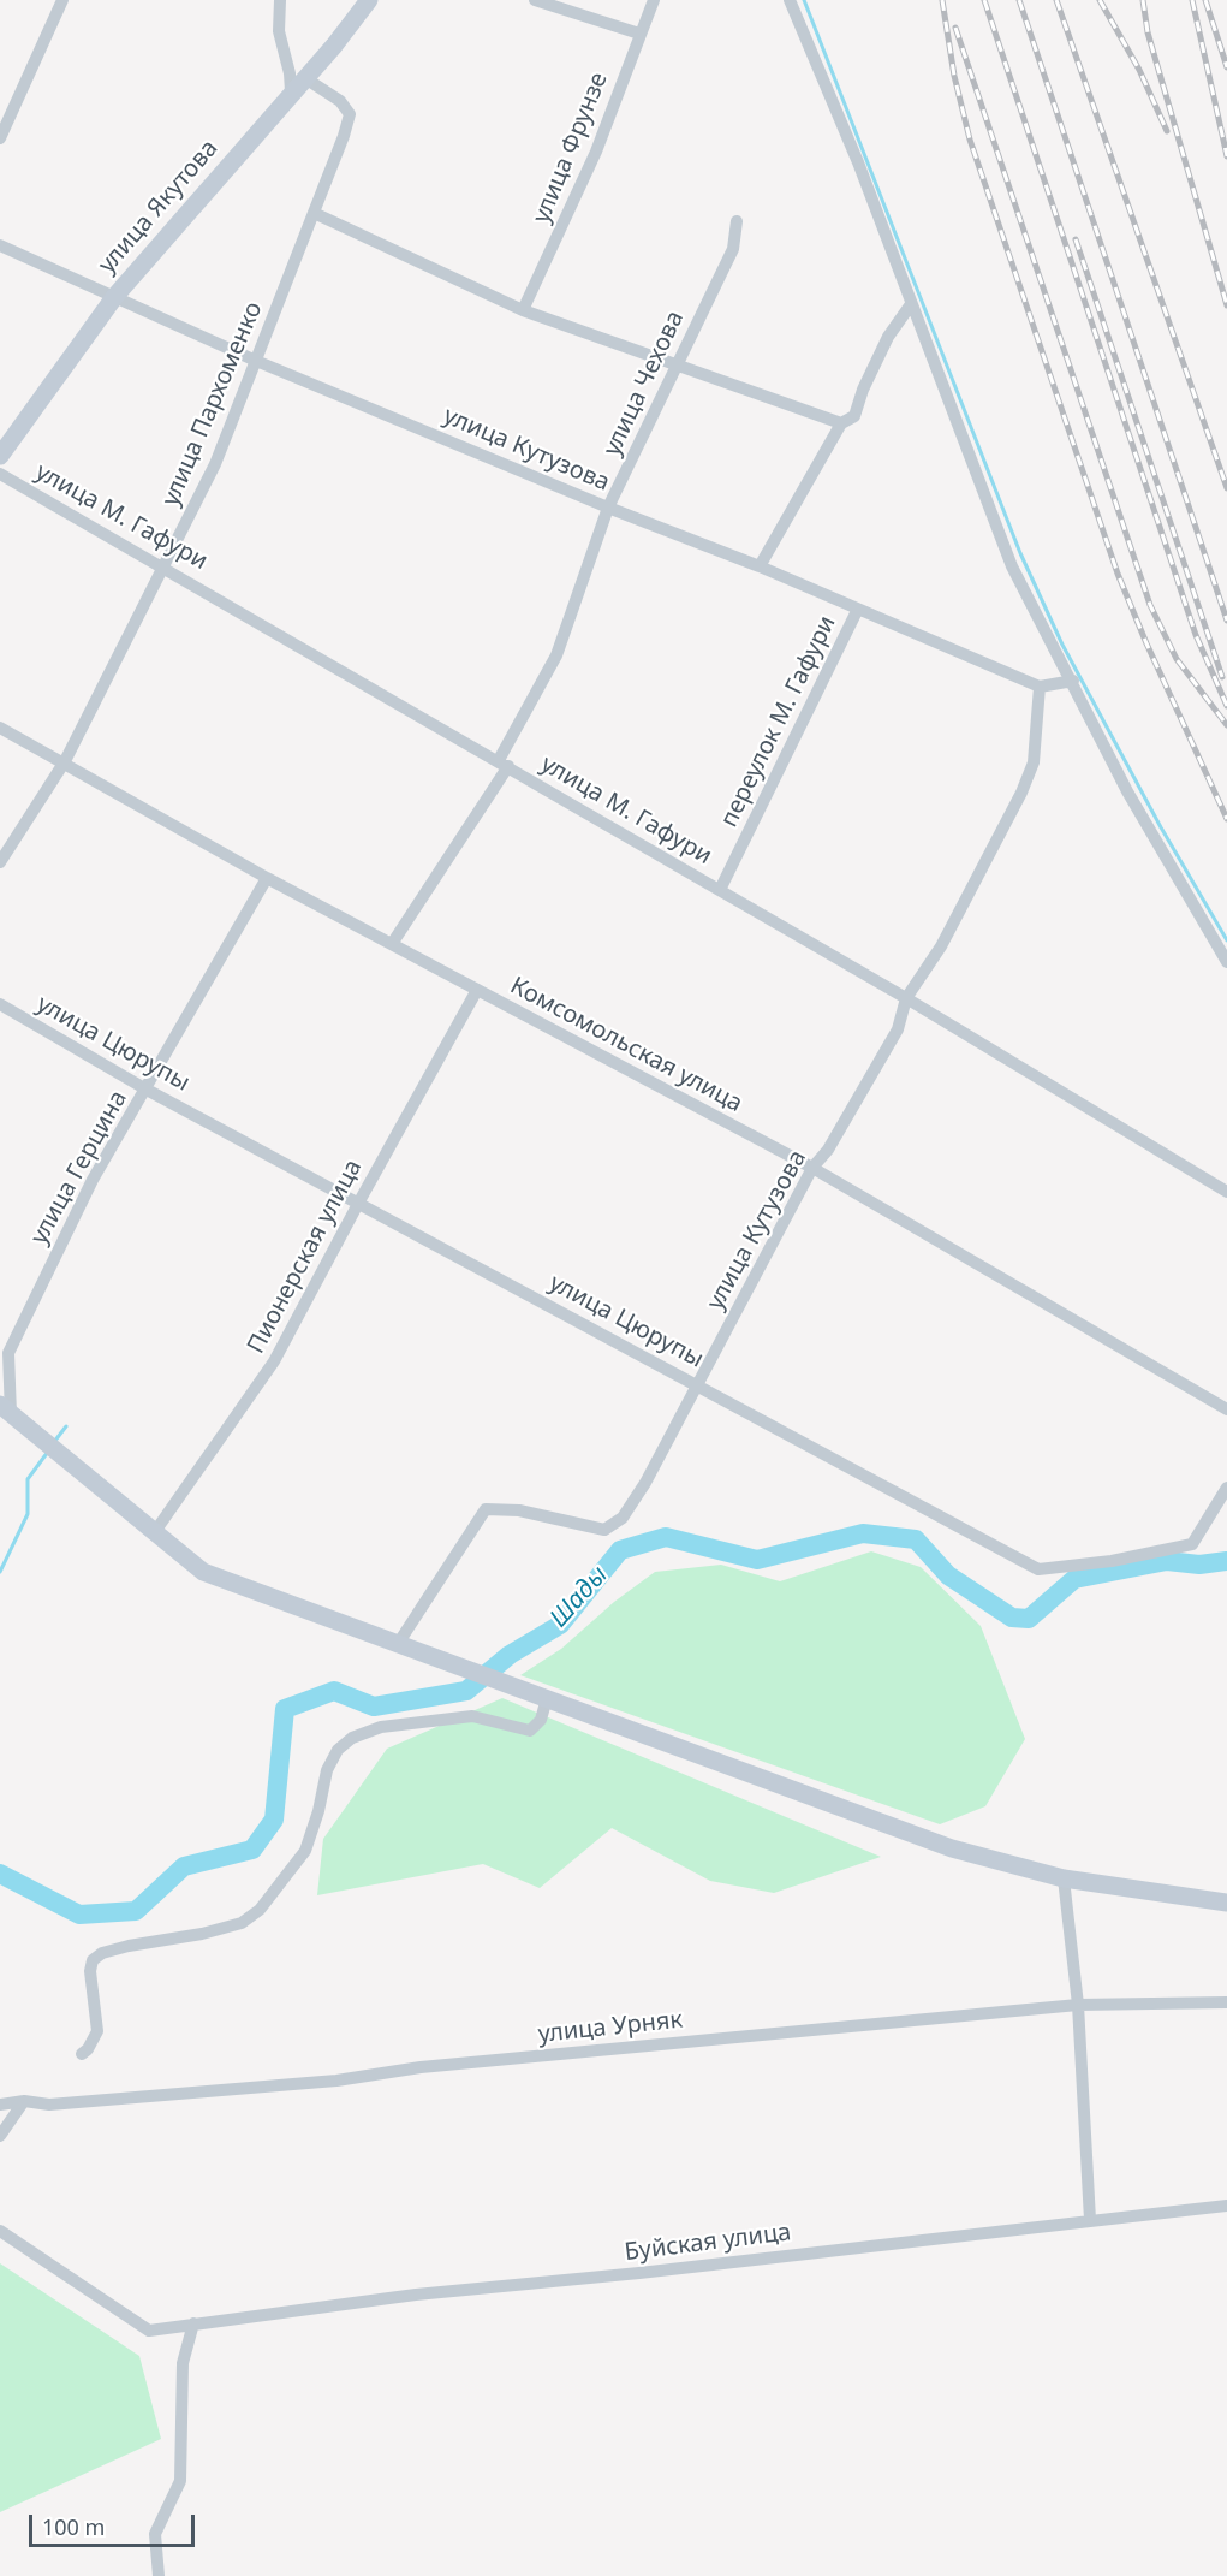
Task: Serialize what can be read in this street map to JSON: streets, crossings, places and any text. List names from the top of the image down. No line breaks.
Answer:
{"streets":{"street":["улица Фрунзе","улица Якутова","улица Чехова","улица Пархоменко","улица Кутузова","улица М. Гафури","переулок М. Гафури","улица Цюрупы","Комсомольская улица","улица Герцина","Пионерская улица","улица Урняк","Буйская улица"]},"crossings":[["улица Якутова","улица Пархоменко"],["улица Якутова","улица Кутузова"],["улица Чехова","улица Кутузова"],["улица Чехова","улица М. Гафури"],["улица Чехова","Комсомольская улица"],["улица Пархоменко","улица Кутузова"],["улица Пархоменко","улица М. Гафури"],["улица Пархоменко","Комсомольская улица"],["улица Кутузова","улица М. Гафури"],["улица Кутузова","переулок М. Гафури"],["улица Кутузова","улица Цюрупы"],["улица Кутузова","Комсомольская улица"],["улица М. Гафури","переулок М. Гафури"],["улица Цюрупы","улица Герцина"],["улица Цюрупы","Пионерская улица"],["Комсомольская улица","улица Герцина"],["Комсомольская улица","Пионерская улица"]],"water":["Шады"],"scale_bar":"100 m"}
